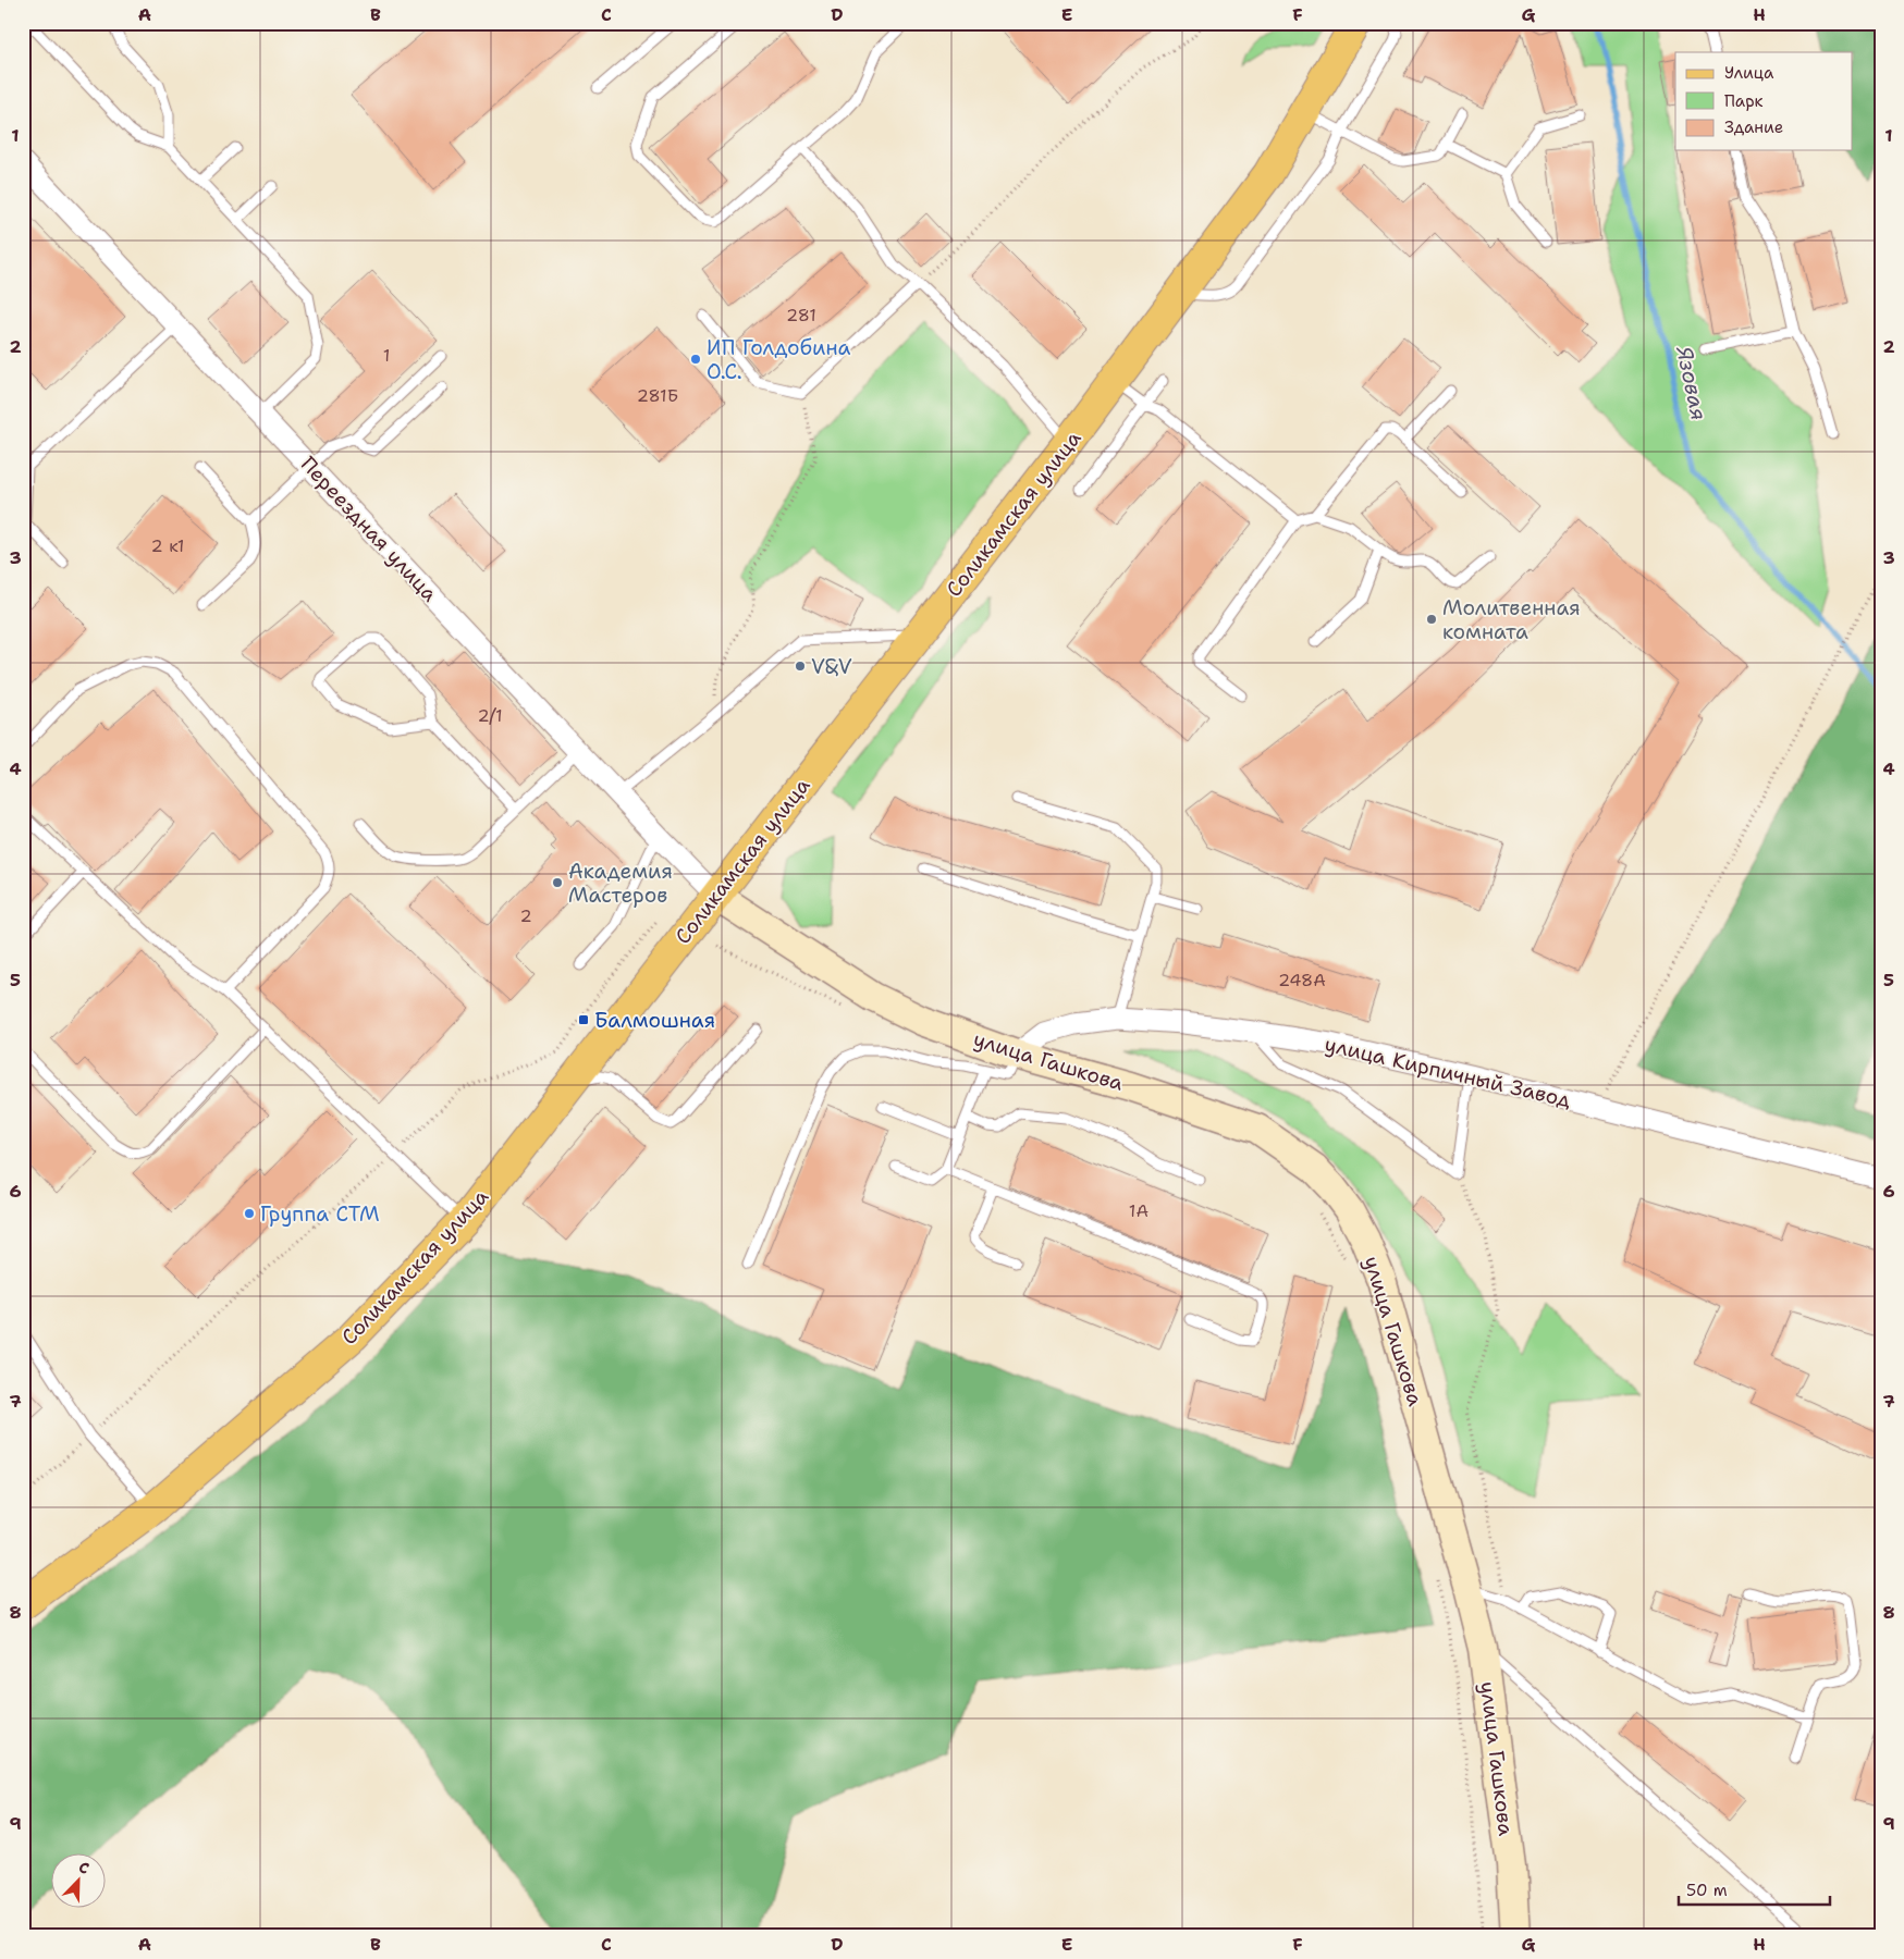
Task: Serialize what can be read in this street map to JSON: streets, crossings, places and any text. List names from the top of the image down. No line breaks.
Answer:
{"streets":{"main road":["Соликамская улица"],"street":["Переездная улица","улица Гашкова","улица Кирпичный Завод"]},"crossings":[["Соликамская улица","Переездная улица"],["Соликамская улица","улица Гашкова"],["Переездная улица","улица Гашкова"],["улица Гашкова","улица Кирпичный Завод"]],"water":["Язовая"],"places":{"other":["ИП Голдобина О.С.","Молитвенная комната","V&V","Академия Мастеров","Группа СТМ"],"transit":["Балмошная"]},"house_numbers":["281","1","281Б","2 к1","2/1","2","248А","1А"],"legend":["Улица","Парк","Здание"],"scale_bar":"50 m","north":"top right","grid":{"columns":["A","B","C","D","E","F","G","H"],"rows":["1","2","3","4","5","6","7","8","9"]}}
